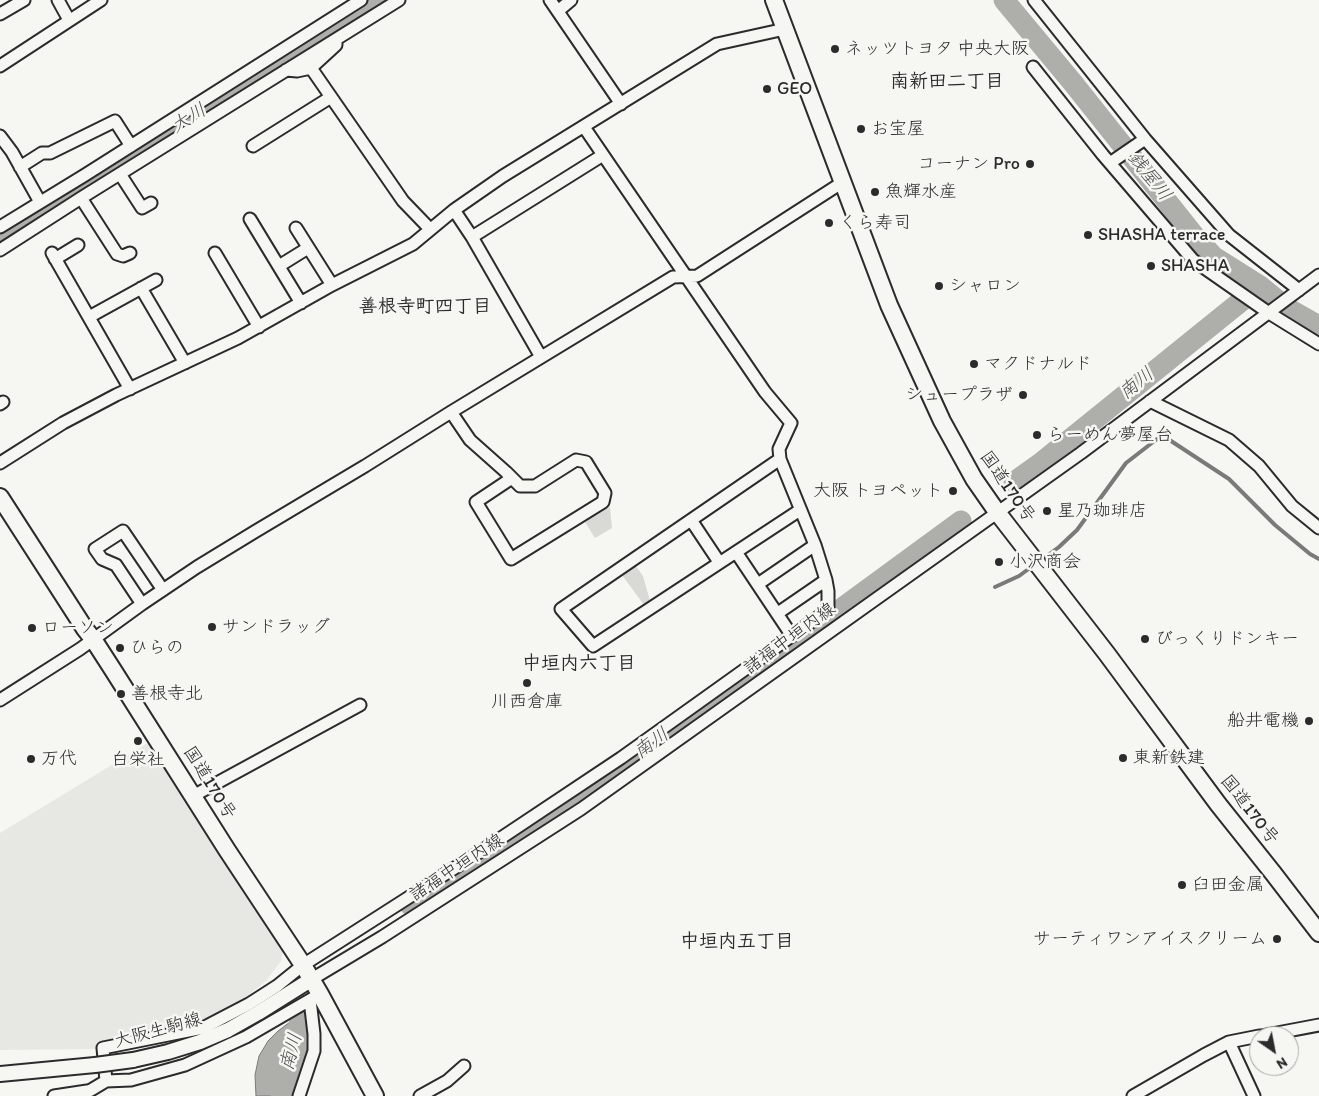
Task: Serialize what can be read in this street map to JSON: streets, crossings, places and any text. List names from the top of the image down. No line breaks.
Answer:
{"streets":{"highway":["国道170号"],"main road":["大阪生駒線"],"street":["諸福中垣内線"]},"crossings":[["国道170号","諸福中垣内線"],["国道170号","大阪生駒線"],["諸福中垣内線","大阪生駒線"]],"districts":["南新田二丁目","善根寺町四丁目","中垣内六丁目","中垣内五丁目"],"water":["大川","銭屋川","南川"],"places":["ネッツトヨタ 中央大阪","GEO","お宝屋","コーナン Pro","魚輝水産","くら寿司","SHASHA terrace","SHASHA","シャロン","マクドナルド","シュープラザ","らーめん夢屋台","大阪 トヨペット","星乃珈琲店","小沢商会","サンドラッグ","ローソン","びっくりドンキー","ひらの","川西倉庫","善根寺北","船井電機","白栄社","東新鉄建","万代","臼田金属","サーティワンアイスクリーム"],"north":"bottom right"}
